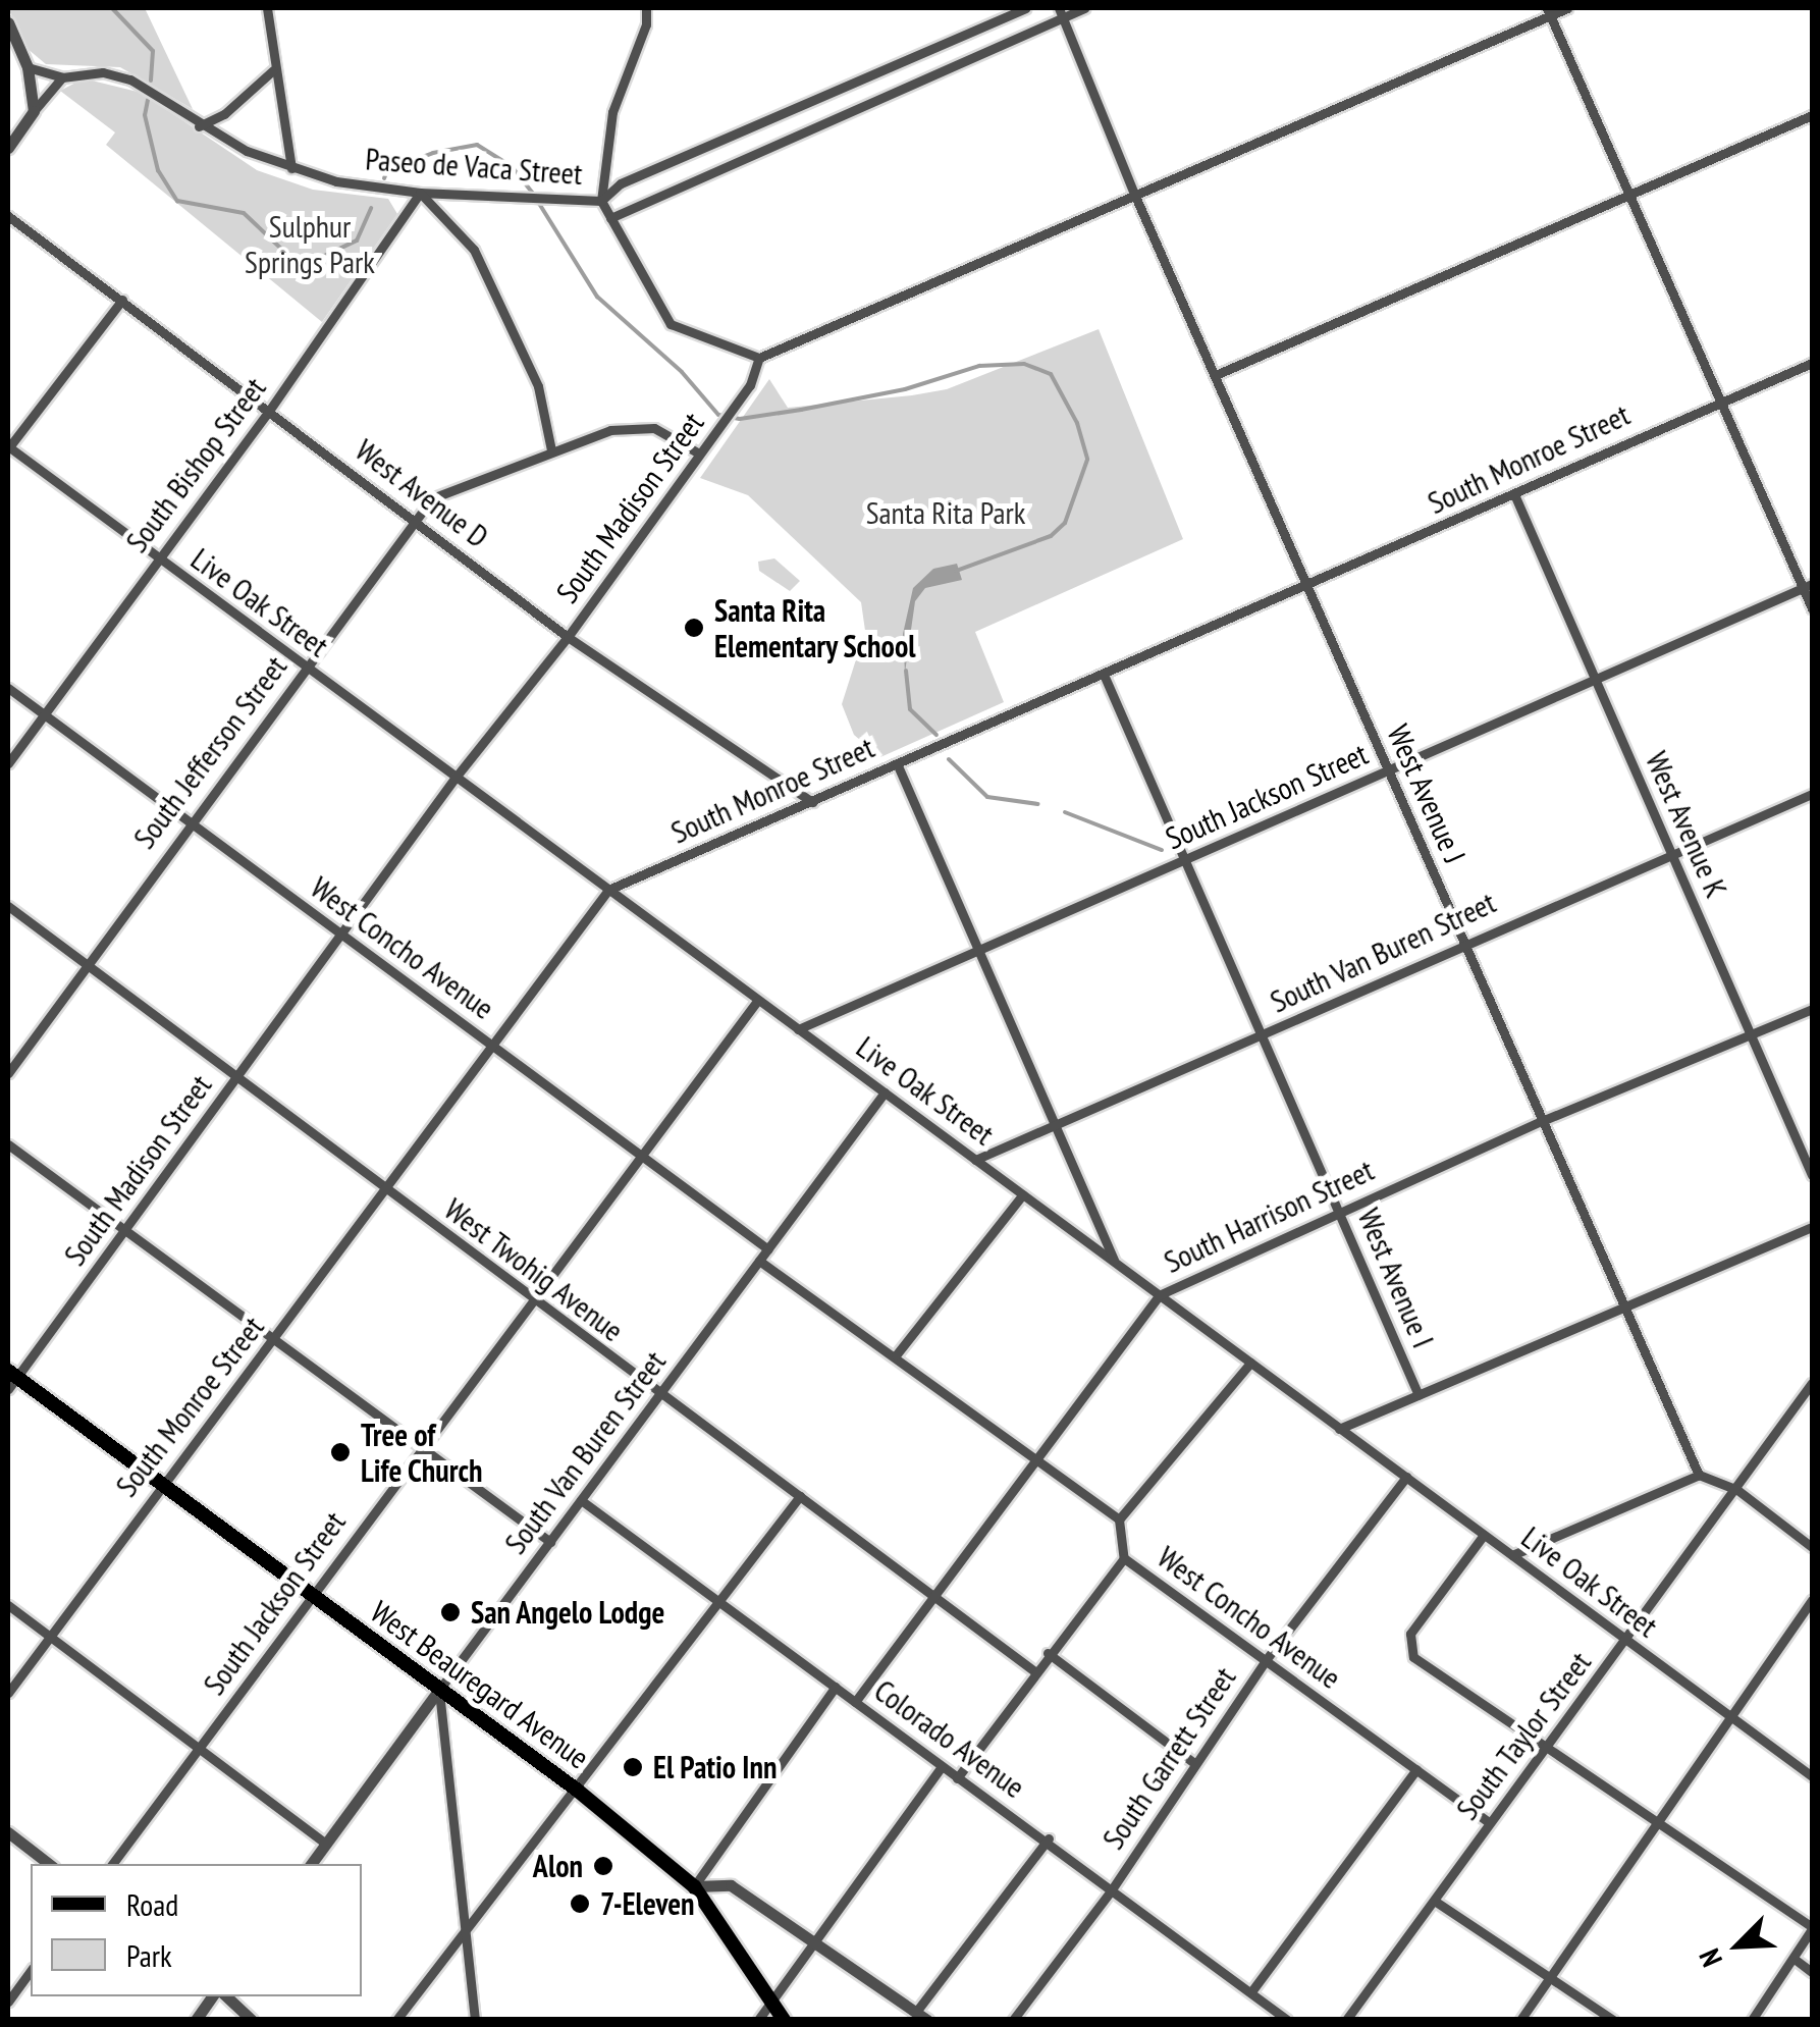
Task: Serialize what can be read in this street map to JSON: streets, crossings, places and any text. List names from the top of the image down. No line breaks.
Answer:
{"streets":{"main road":["West Beauregard Avenue"],"street":["Paseo de Vaca Street","South Monroe Street","South Bishop Street","West Avenue D","South Madison Street","Live Oak Street","South Jefferson Street","West Avenue J","South Jackson Street","West Avenue K","West Concho Avenue","South Van Buren Street","South Harrison Street","West Twohig Avenue","West Avenue I","South Taylor Street","Colorado Avenue","South Garrett Street"]},"crossings":[["Paseo de Vaca Street","South Bishop Street"],["Paseo de Vaca Street","West Avenue J"],["South Monroe Street","West Avenue D"],["South Monroe Street","Live Oak Street"],["South Monroe Street","West Avenue J"],["South Monroe Street","West Avenue K"],["South Monroe Street","West Concho Avenue"],["South Monroe Street","West Twohig Avenue"],["South Monroe Street","West Avenue I"],["South Monroe Street","West Beauregard Avenue"],["South Bishop Street","West Avenue D"],["South Bishop Street","Live Oak Street"],["South Bishop Street","West Concho Avenue"],["West Avenue D","South Madison Street"],["West Avenue D","South Jefferson Street"],["South Madison Street","Live Oak Street"],["South Madison Street","South Jefferson Street"],["South Madison Street","West Concho Avenue"],["South Madison Street","West Twohig Avenue"],["South Madison Street","West Beauregard Avenue"],["Live Oak Street","South Jefferson Street"],["Live Oak Street","South Jackson Street"],["Live Oak Street","South Van Buren Street"],["Live Oak Street","South Harrison Street"],["Live Oak Street","South Taylor Street"],["Live Oak Street","South Garrett Street"],["South Jefferson Street","West Concho Avenue"],["South Jefferson Street","West Twohig Avenue"],["West Avenue J","South Jackson Street"],["West Avenue J","South Van Buren Street"],["West Avenue J","South Harrison Street"],["South Jackson Street","West Avenue K"],["South Jackson Street","West Concho Avenue"],["South Jackson Street","West Twohig Avenue"],["South Jackson Street","West Avenue I"],["South Jackson Street","West Beauregard Avenue"],["West Avenue K","South Van Buren Street"],["West Avenue K","South Harrison Street"],["West Concho Avenue","South Van Buren Street"],["West Concho Avenue","South Taylor Street"],["West Concho Avenue","South Garrett Street"],["South Van Buren Street","West Twohig Avenue"],["South Van Buren Street","West Avenue I"],["South Van Buren Street","West Beauregard Avenue"],["South Van Buren Street","Colorado Avenue"],["South Harrison Street","West Twohig Avenue"],["South Harrison Street","West Avenue I"],["South Harrison Street","Colorado Avenue"],["Colorado Avenue","South Garrett Street"]],"parks":["Sulphur Springs Park","Santa Rita Park"],"places":["Santa Rita Elementary School","Tree of Life Church","San Angelo Lodge","El Patio Inn","Alon","7-Eleven"],"legend":["Road","Park"],"north":"bottom left"}
